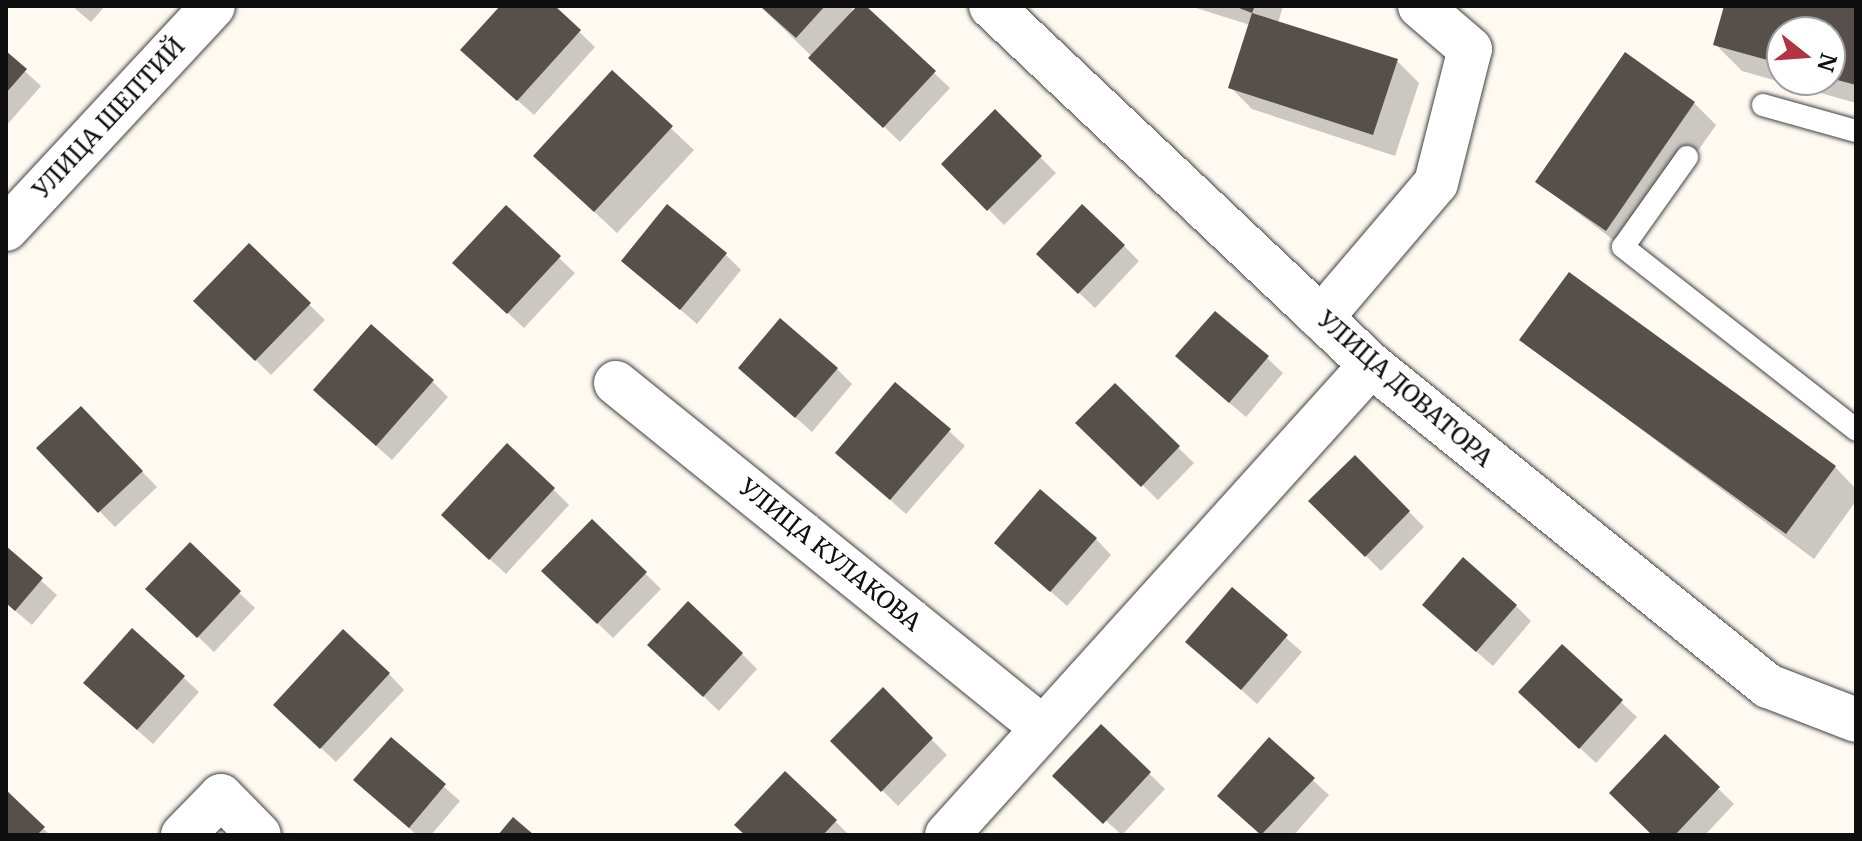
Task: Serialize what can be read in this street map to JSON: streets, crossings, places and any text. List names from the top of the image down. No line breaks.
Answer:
{"streets":{"street":["УЛИЦА ШЕПТИЙ","УЛИЦА ДОВАТОРА","УЛИЦА КУЛАКОВА"]},"north":"right"}
